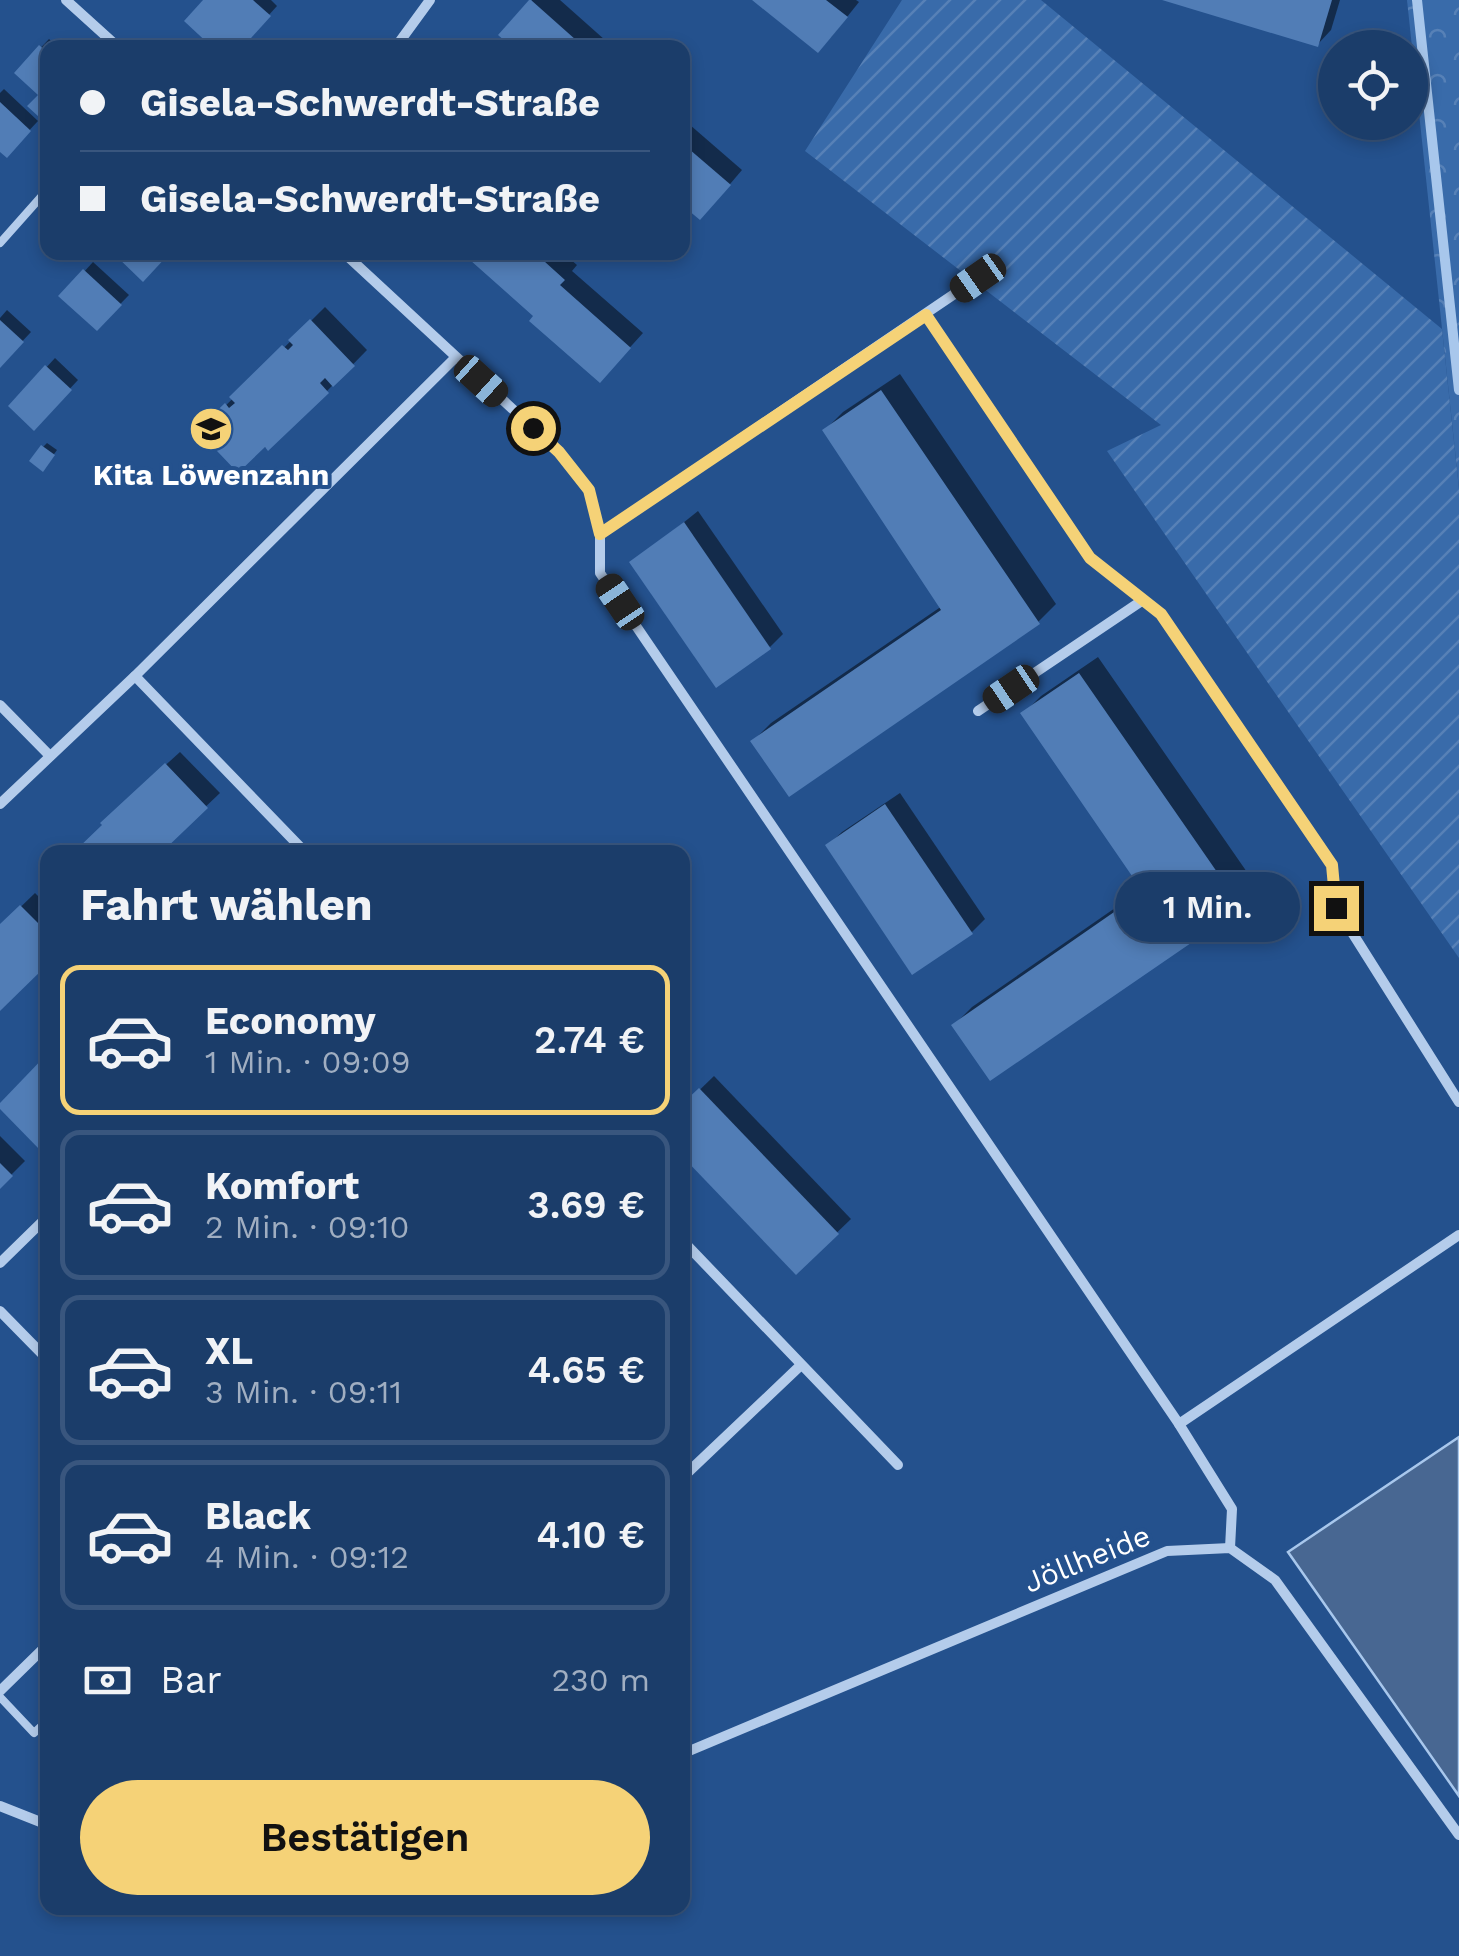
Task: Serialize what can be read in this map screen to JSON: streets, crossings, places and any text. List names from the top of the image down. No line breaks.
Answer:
{"streets":{"street":["Jöllheide"]},"places":{"school or university":["Kita Löwenzahn"]},"page":{"banner":["Gisela-Schwerdt-Straße","Gisela-Schwerdt-Straße"],"heading":"Fahrt wählen","bubble":"1 Min.","list":[{"name":"Economy","note":"1 Min. · 09:09","value":"2.74 €"},{"name":"Komfort","note":"2 Min. · 09:10","value":"3.69 €"},{"name":"XL","note":"3 Min. · 09:11","value":"4.65 €"},{"name":"Black","note":"4 Min. · 09:12","value":"4.10 €"}],"pay":["Bar","230 m"],"buttons":"Bestätigen"}}
